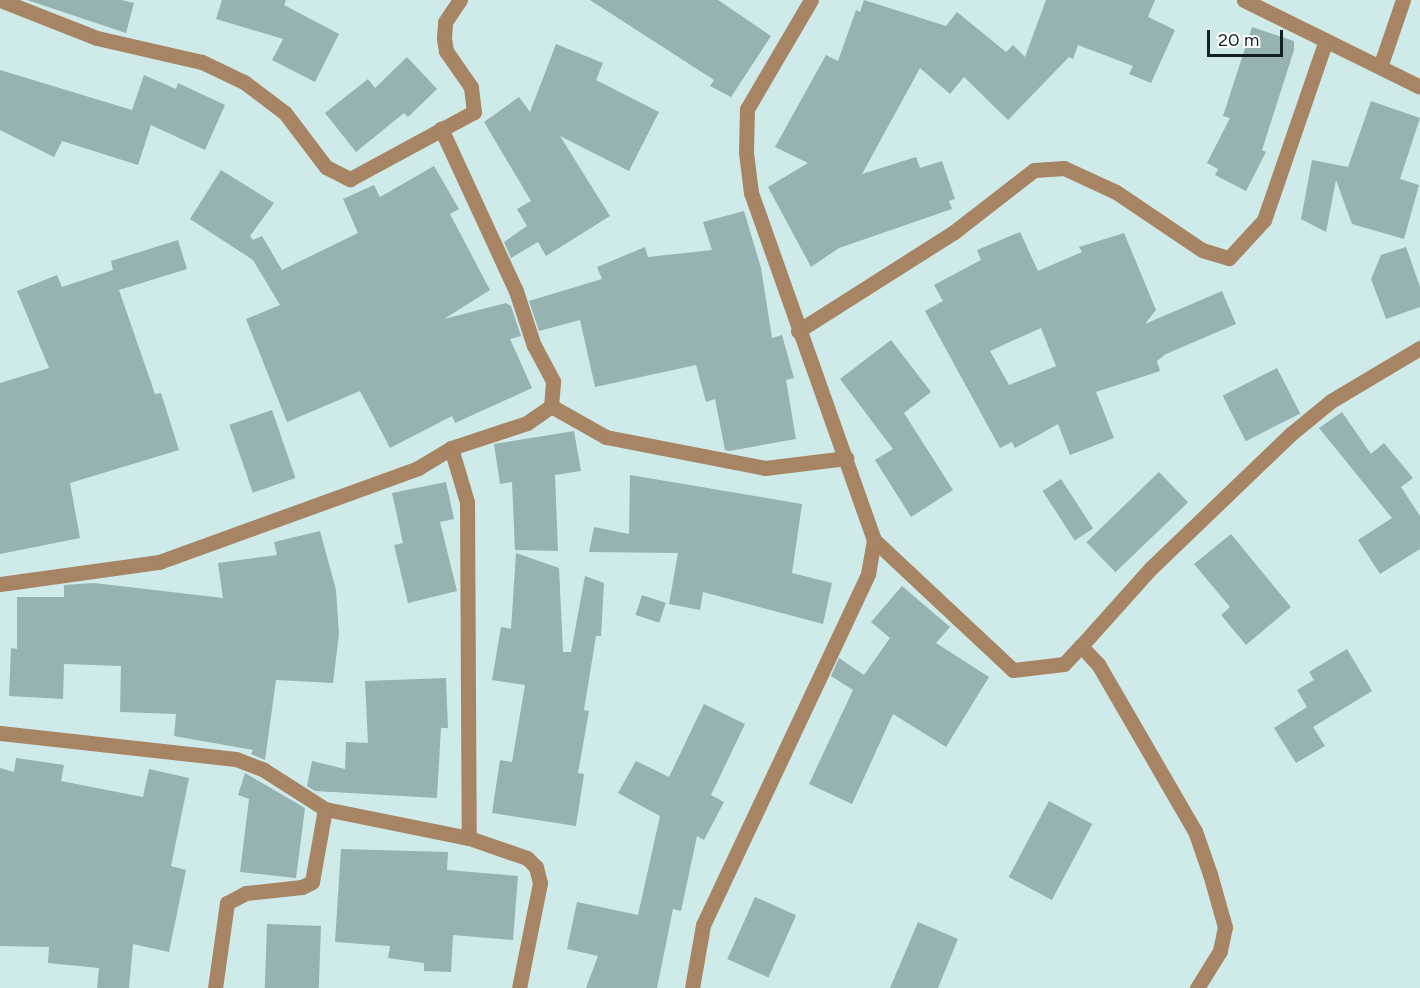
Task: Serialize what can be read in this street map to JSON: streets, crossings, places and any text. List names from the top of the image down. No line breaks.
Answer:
{"scale_bar":"20 m"}
